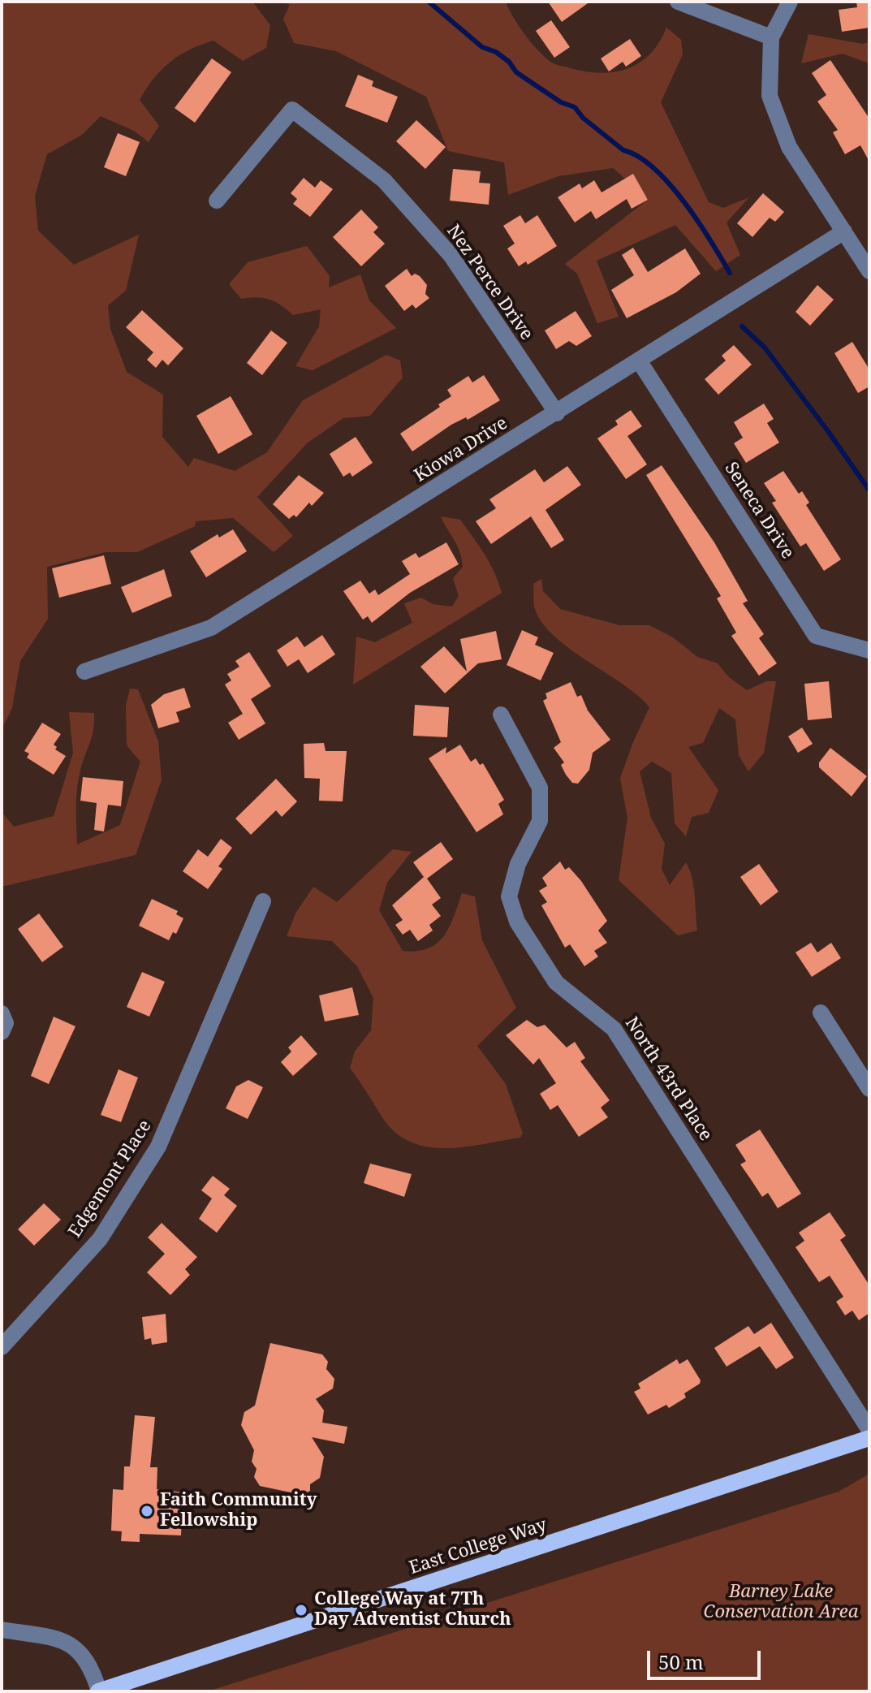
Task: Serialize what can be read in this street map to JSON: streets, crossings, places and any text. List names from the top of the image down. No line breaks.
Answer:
{"streets":{"main road":["East College Way"],"street":["Nez Perce Drive","Kiowa Drive","Seneca Drive","North 43rd Place","Edgemont Place"]},"crossings":[["Nez Perce Drive","Kiowa Drive"],["Kiowa Drive","Seneca Drive"]],"parks":["Barney Lake Conservation Area"],"places":["Faith Community Fellowship","College Way at 7Th Day Adventist Church"],"scale_bar":"50 m"}
